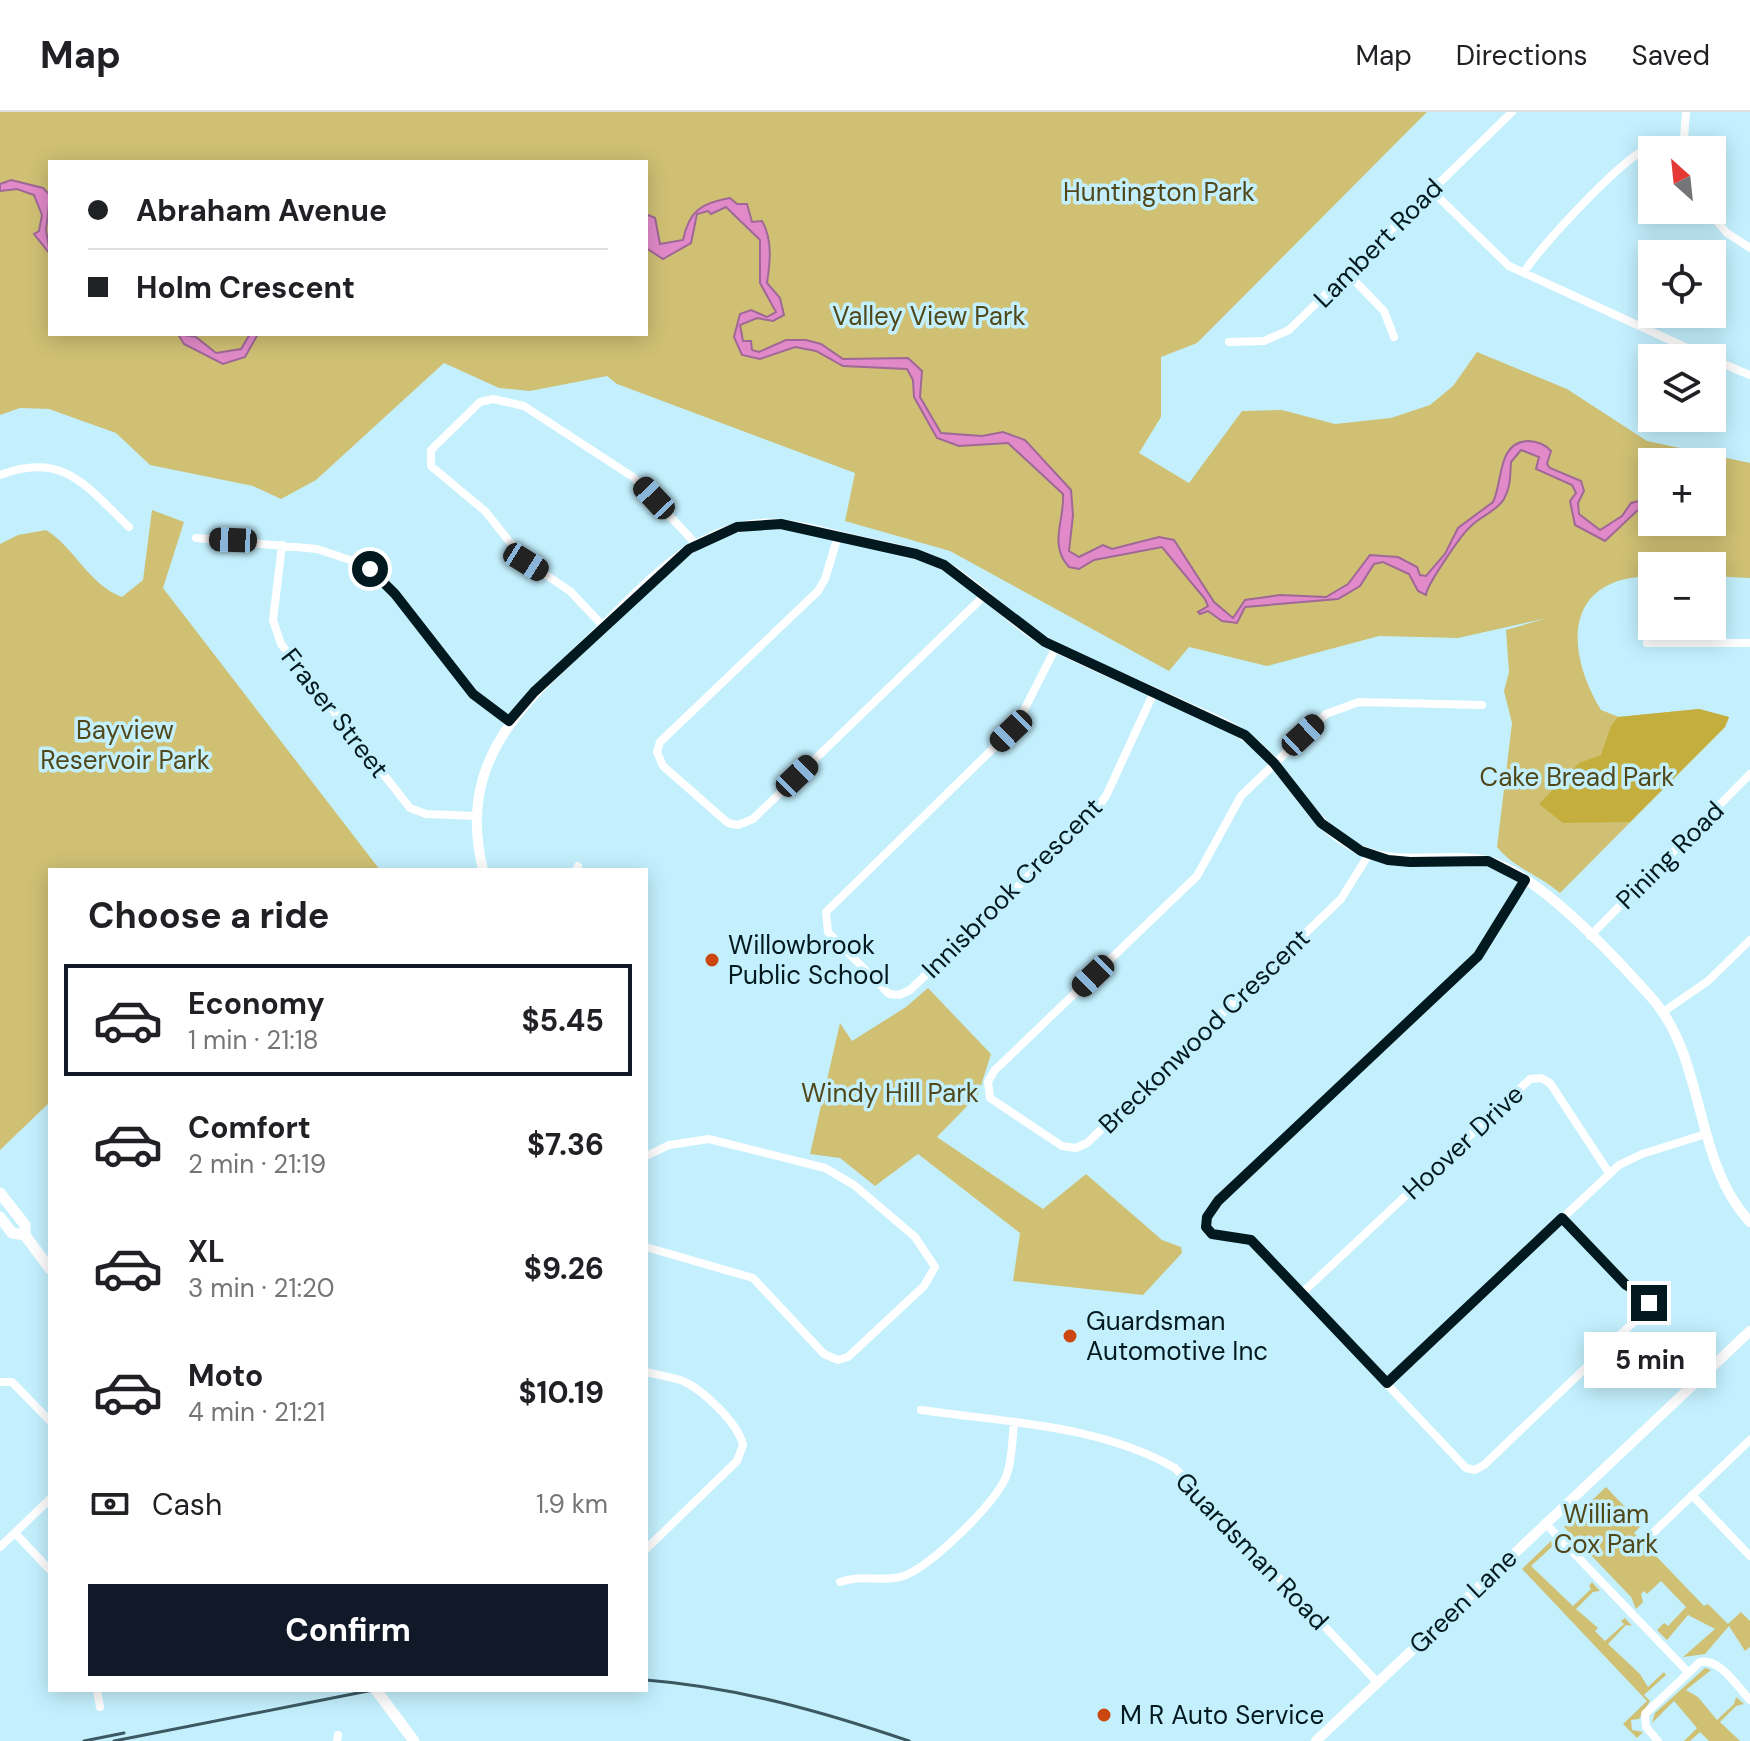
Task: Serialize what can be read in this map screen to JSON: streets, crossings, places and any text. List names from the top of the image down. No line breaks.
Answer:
{"streets":{"street":["Lambert Road","Fraser Street","Pining Road","Innisbrook Crescent","Breckonwood Crescent","Hoover Drive","Guardsman Road","Green Lane"]},"crossings":[["Guardsman Road","Green Lane"]],"parks":["Huntington Park","Valley View Park","Bayview Reservoir Park","Cake Bread Park","Windy Hill Park","William Cox Park"],"places":["Willowbrook Public School","Guardsman Automotive Inc","M R Auto Service"],"north":"top left","page":{"header":"Map","nav":["Map","Directions","Saved"],"map_buttons":["+","−"],"banner":["Abraham Avenue","Holm Crescent"],"heading":"Choose a ride","list":[{"name":"Economy","note":"1 min · 21:18","value":"$5.45"},{"name":"Comfort","note":"2 min · 21:19","value":"$7.36"},{"name":"XL","note":"3 min · 21:20","value":"$9.26"},{"name":"Moto","note":"4 min · 21:21","value":"$10.19"}],"bubble":"5 min","pay":["Cash","1.9 km"],"buttons":"Confirm"}}
